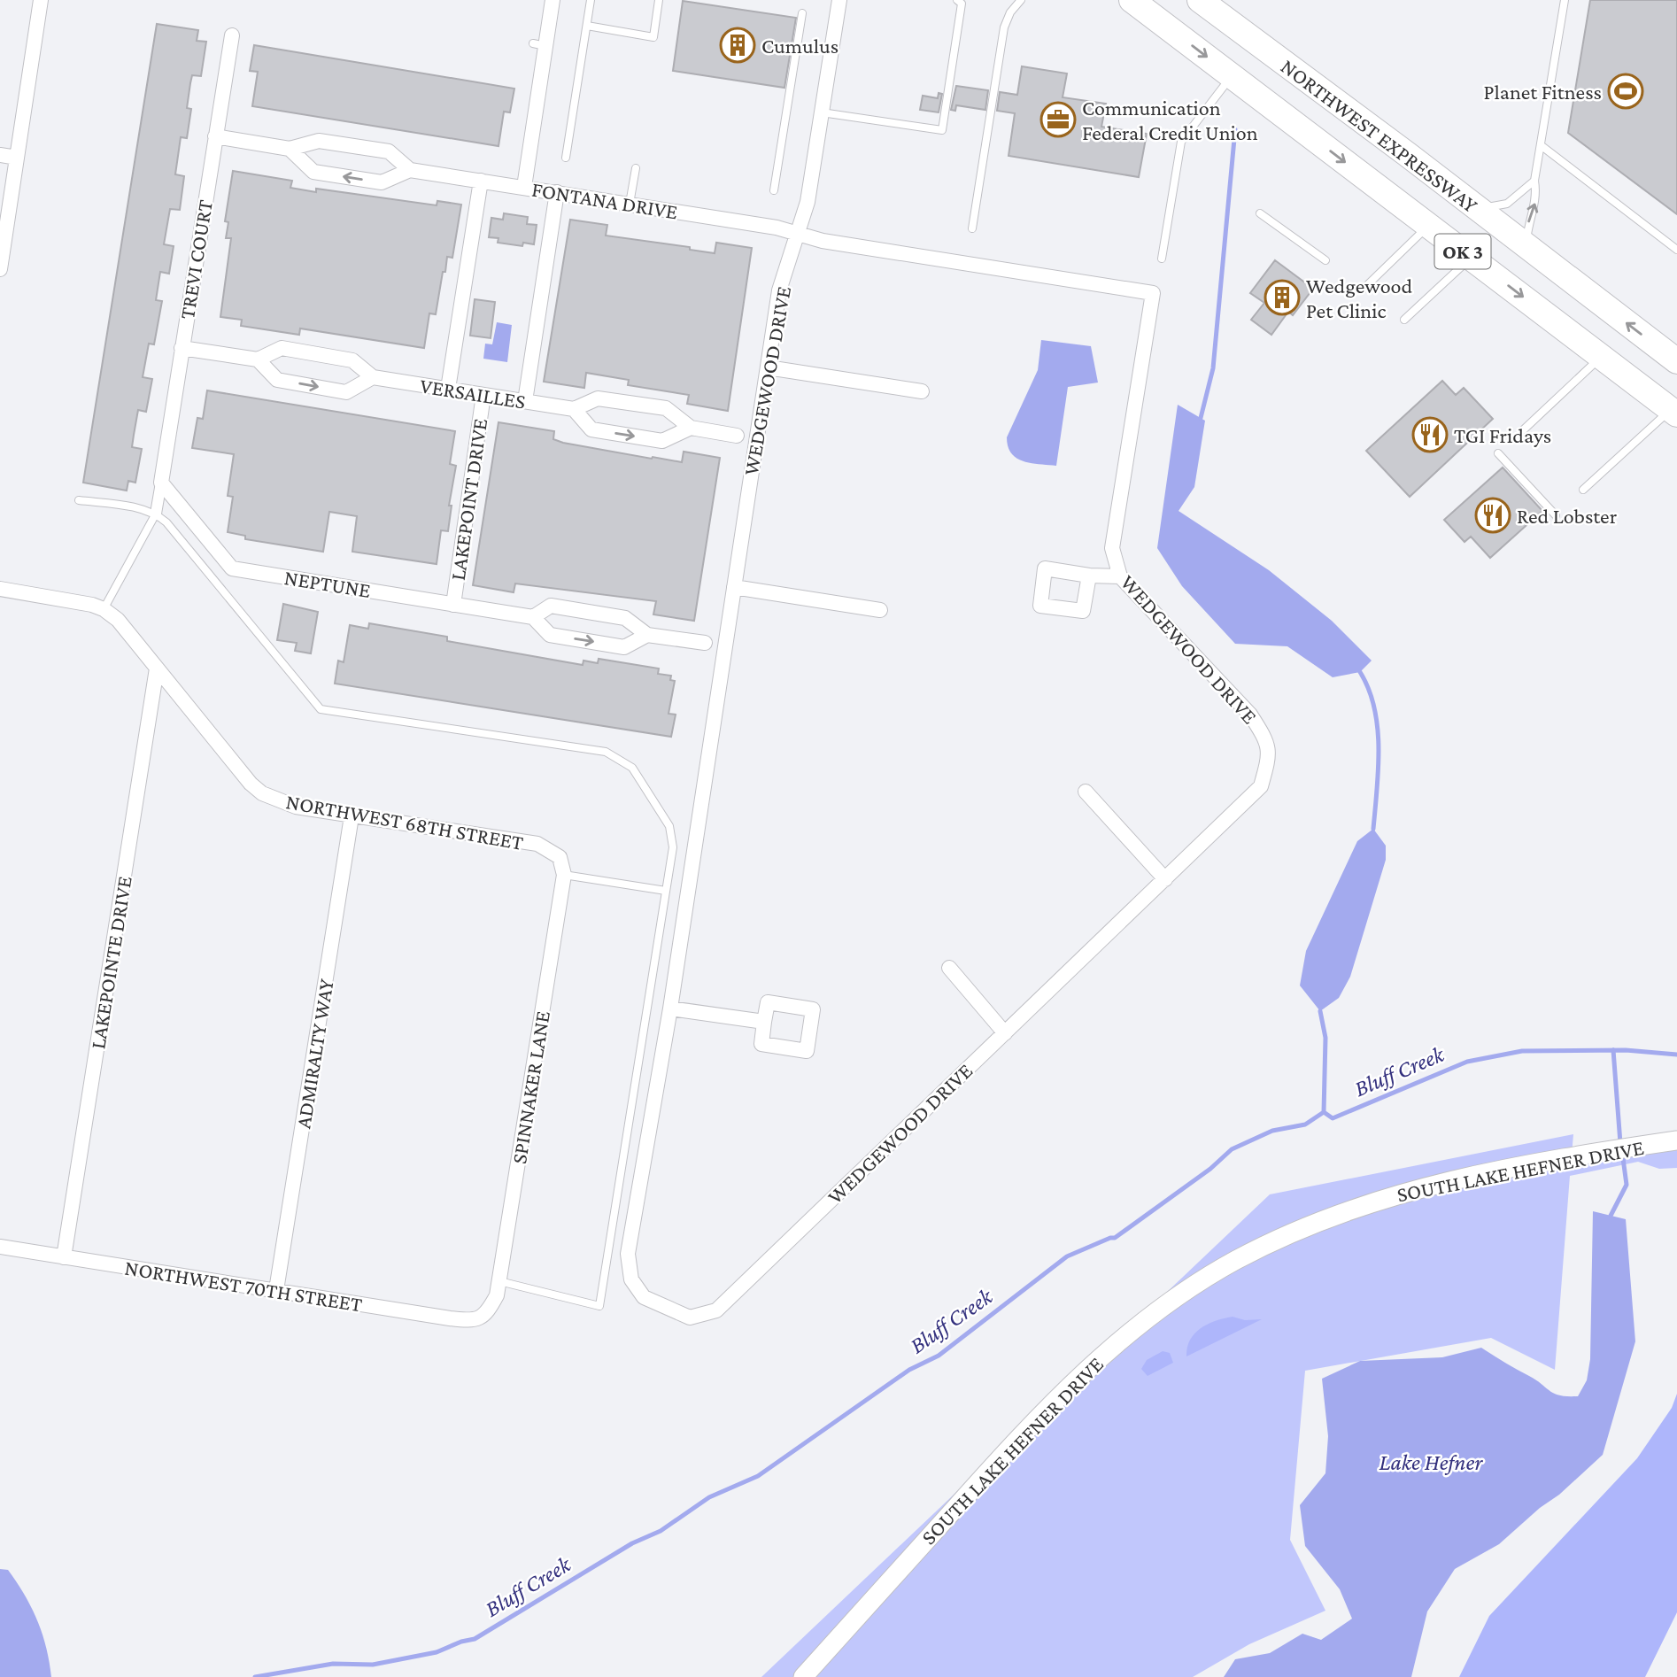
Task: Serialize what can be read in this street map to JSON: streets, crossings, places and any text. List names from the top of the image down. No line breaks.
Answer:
{"streets":{"highway":["NORTHWEST EXPRESSWAY","OK 3"],"street":["FONTANA DRIVE","TREVI COURT","WEDGEWOOD DRIVE","VERSAILLES","LAKEPOINT DRIVE","NEPTUNE","NORTHWEST 68TH STREET","LAKEPOINTE DRIVE","ADMIRALTY WAY","SPINNAKER LANE","SOUTH LAKE HEFNER DRIVE","NORTHWEST 70TH STREET"]},"crossings":[["FONTANA DRIVE","TREVI COURT"],["FONTANA DRIVE","WEDGEWOOD DRIVE"],["TREVI COURT","VERSAILLES"],["TREVI COURT","NEPTUNE"],["VERSAILLES","LAKEPOINT DRIVE"],["LAKEPOINT DRIVE","NEPTUNE"],["NORTHWEST 68TH STREET","LAKEPOINTE DRIVE"],["NORTHWEST 68TH STREET","ADMIRALTY WAY"],["NORTHWEST 68TH STREET","SPINNAKER LANE"],["LAKEPOINTE DRIVE","NORTHWEST 70TH STREET"],["ADMIRALTY WAY","NORTHWEST 70TH STREET"],["SPINNAKER LANE","NORTHWEST 70TH STREET"]],"water":["Bluff Creek","Lake Hefner"],"places":{"building":["Cumulus","Wedgewood Pet Clinic"],"sports":["Planet Fitness"],"office":["Communication Federal Credit Union"],"restaurant":["TGI Fridays","Red Lobster"]}}
